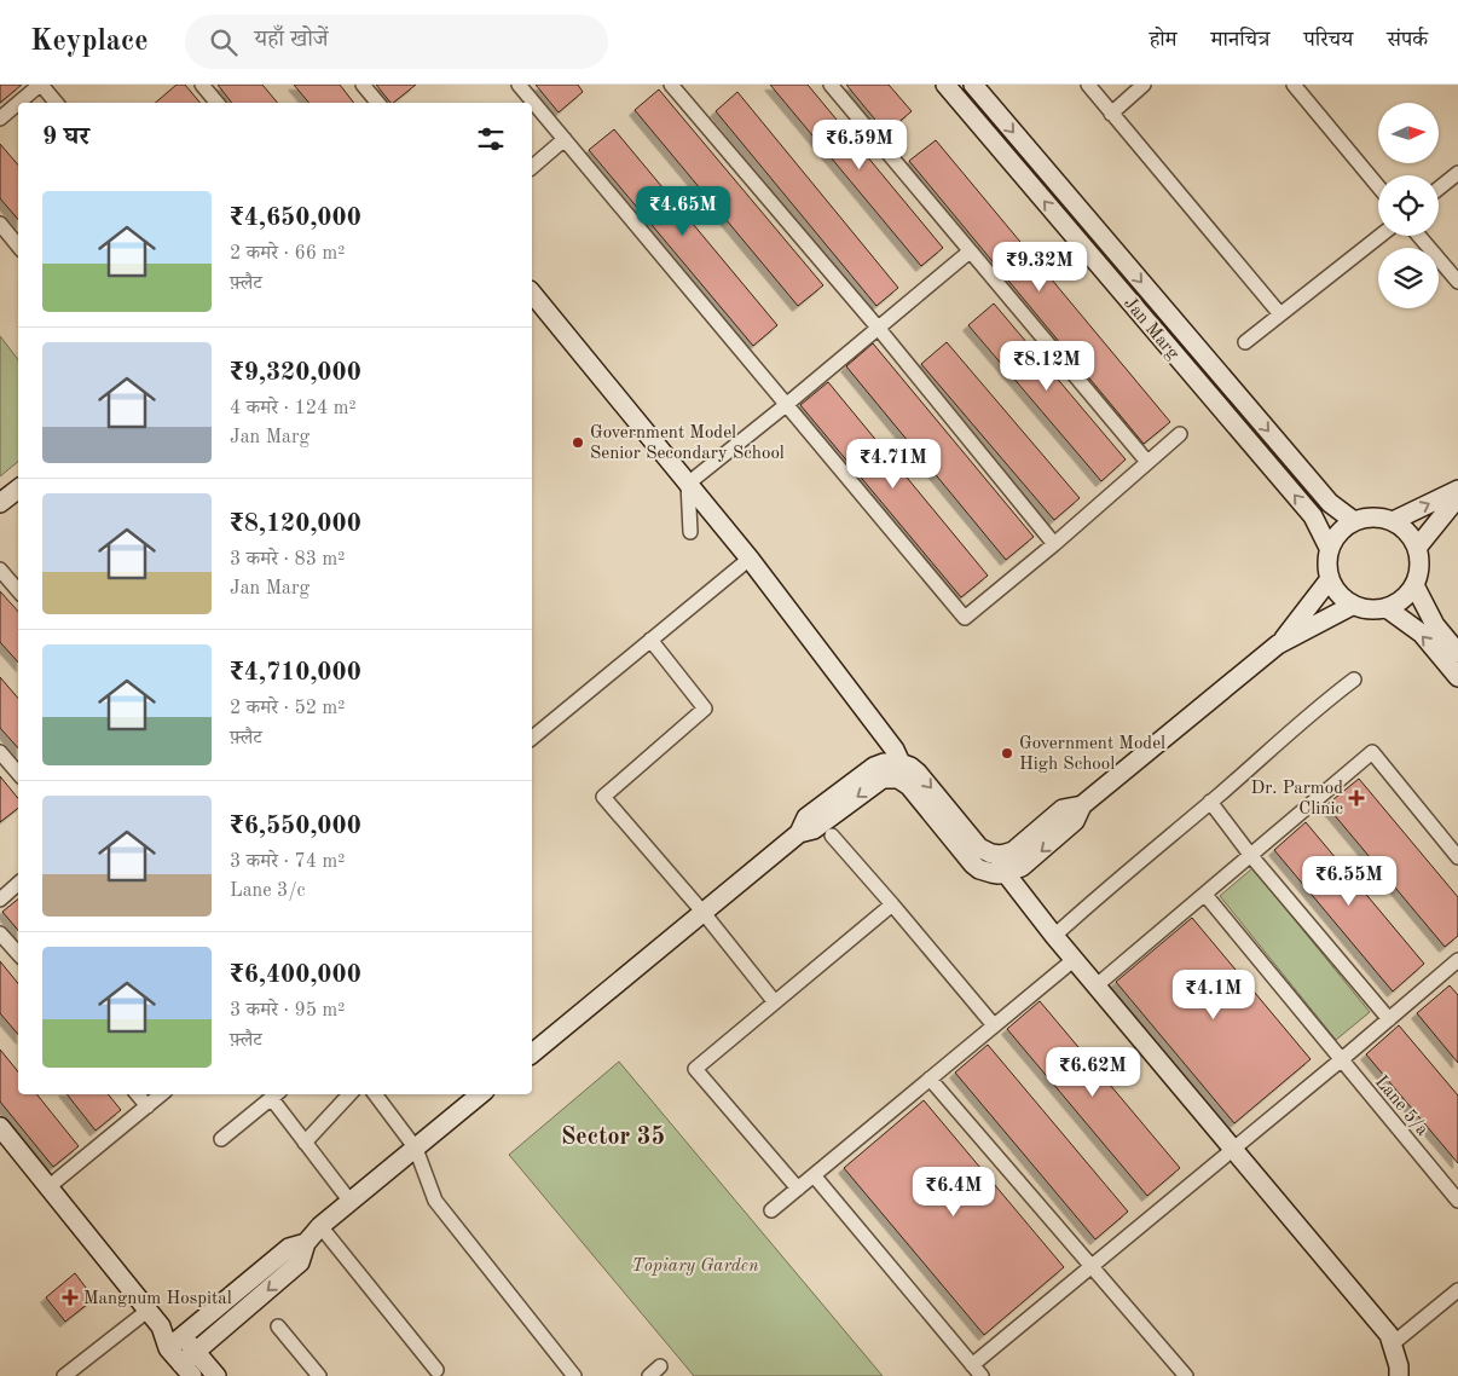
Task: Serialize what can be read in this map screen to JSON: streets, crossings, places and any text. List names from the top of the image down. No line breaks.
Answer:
{"streets":{"street":["Jan Marg","Lane 5/a"]},"districts":["Sector 35"],"parks":["Topiary Garden"],"places":{"other":["Government Model Senior Secondary School","Government Model High School"],"health":["Dr. Parmod Clinic","Mangnum Hospital"]},"north":"right","page":{"header":"Keyplace","search":"यहाँ खोजें","nav":["होम","मानचित्र","परिचय","संपर्क"],"heading":"9 घर","price":["₹6.59M","₹4.65M","₹9.32M","₹8.12M","₹4.71M","₹6.55M","₹4.1M","₹6.62M","₹6.4M"],"list":[{"name":"₹4,650,000","note":"2 कमरे · 66 m² · फ़्लैट"},{"name":"₹9,320,000","note":"4 कमरे · 124 m² · Jan Marg"},{"name":"₹8,120,000","note":"3 कमरे · 83 m² · Jan Marg"},{"name":"₹4,710,000","note":"2 कमरे · 52 m² · फ़्लैट"},{"name":"₹6,550,000","note":"3 कमरे · 74 m² · Lane 3/c"},{"name":"₹6,400,000","note":"3 कमरे · 95 m² · फ़्लैट"}]}}
